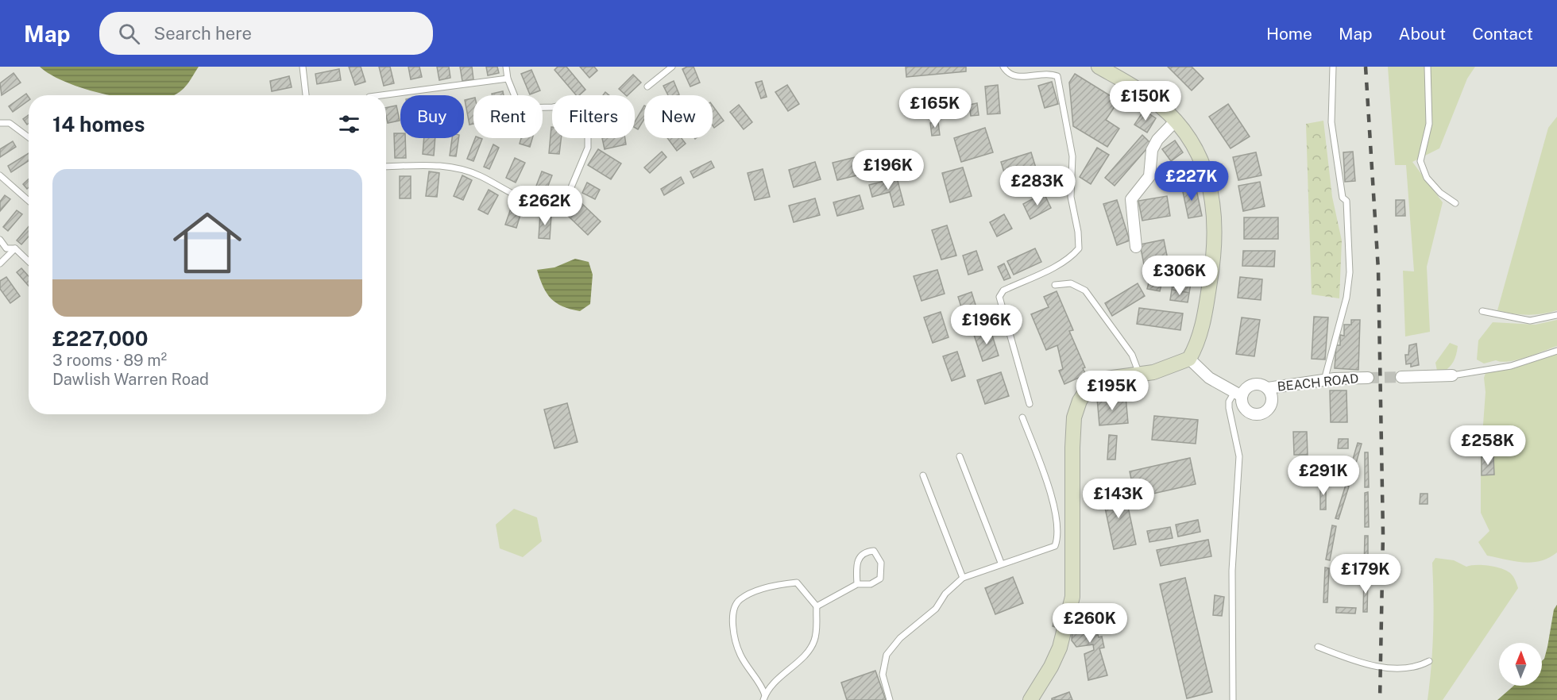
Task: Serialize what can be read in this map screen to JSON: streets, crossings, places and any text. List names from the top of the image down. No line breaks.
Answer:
{"streets":{"street":["BEACH ROAD"]},"north":"top","page":{"header":"Map","search":"Search here","nav":["Home","Map","About","Contact"],"price":["£150K","£165K","£196K","£227K","£283K","£262K","£306K","£196K","£195K","£258K","£291K","£143K","£179K","£260K"],"chip":["Buy","Rent","Filters","New"],"heading":"14 homes","list":[{"name":"£227,000","note":"3 rooms · 89 m² · Dawlish Warren Road"}]}}
